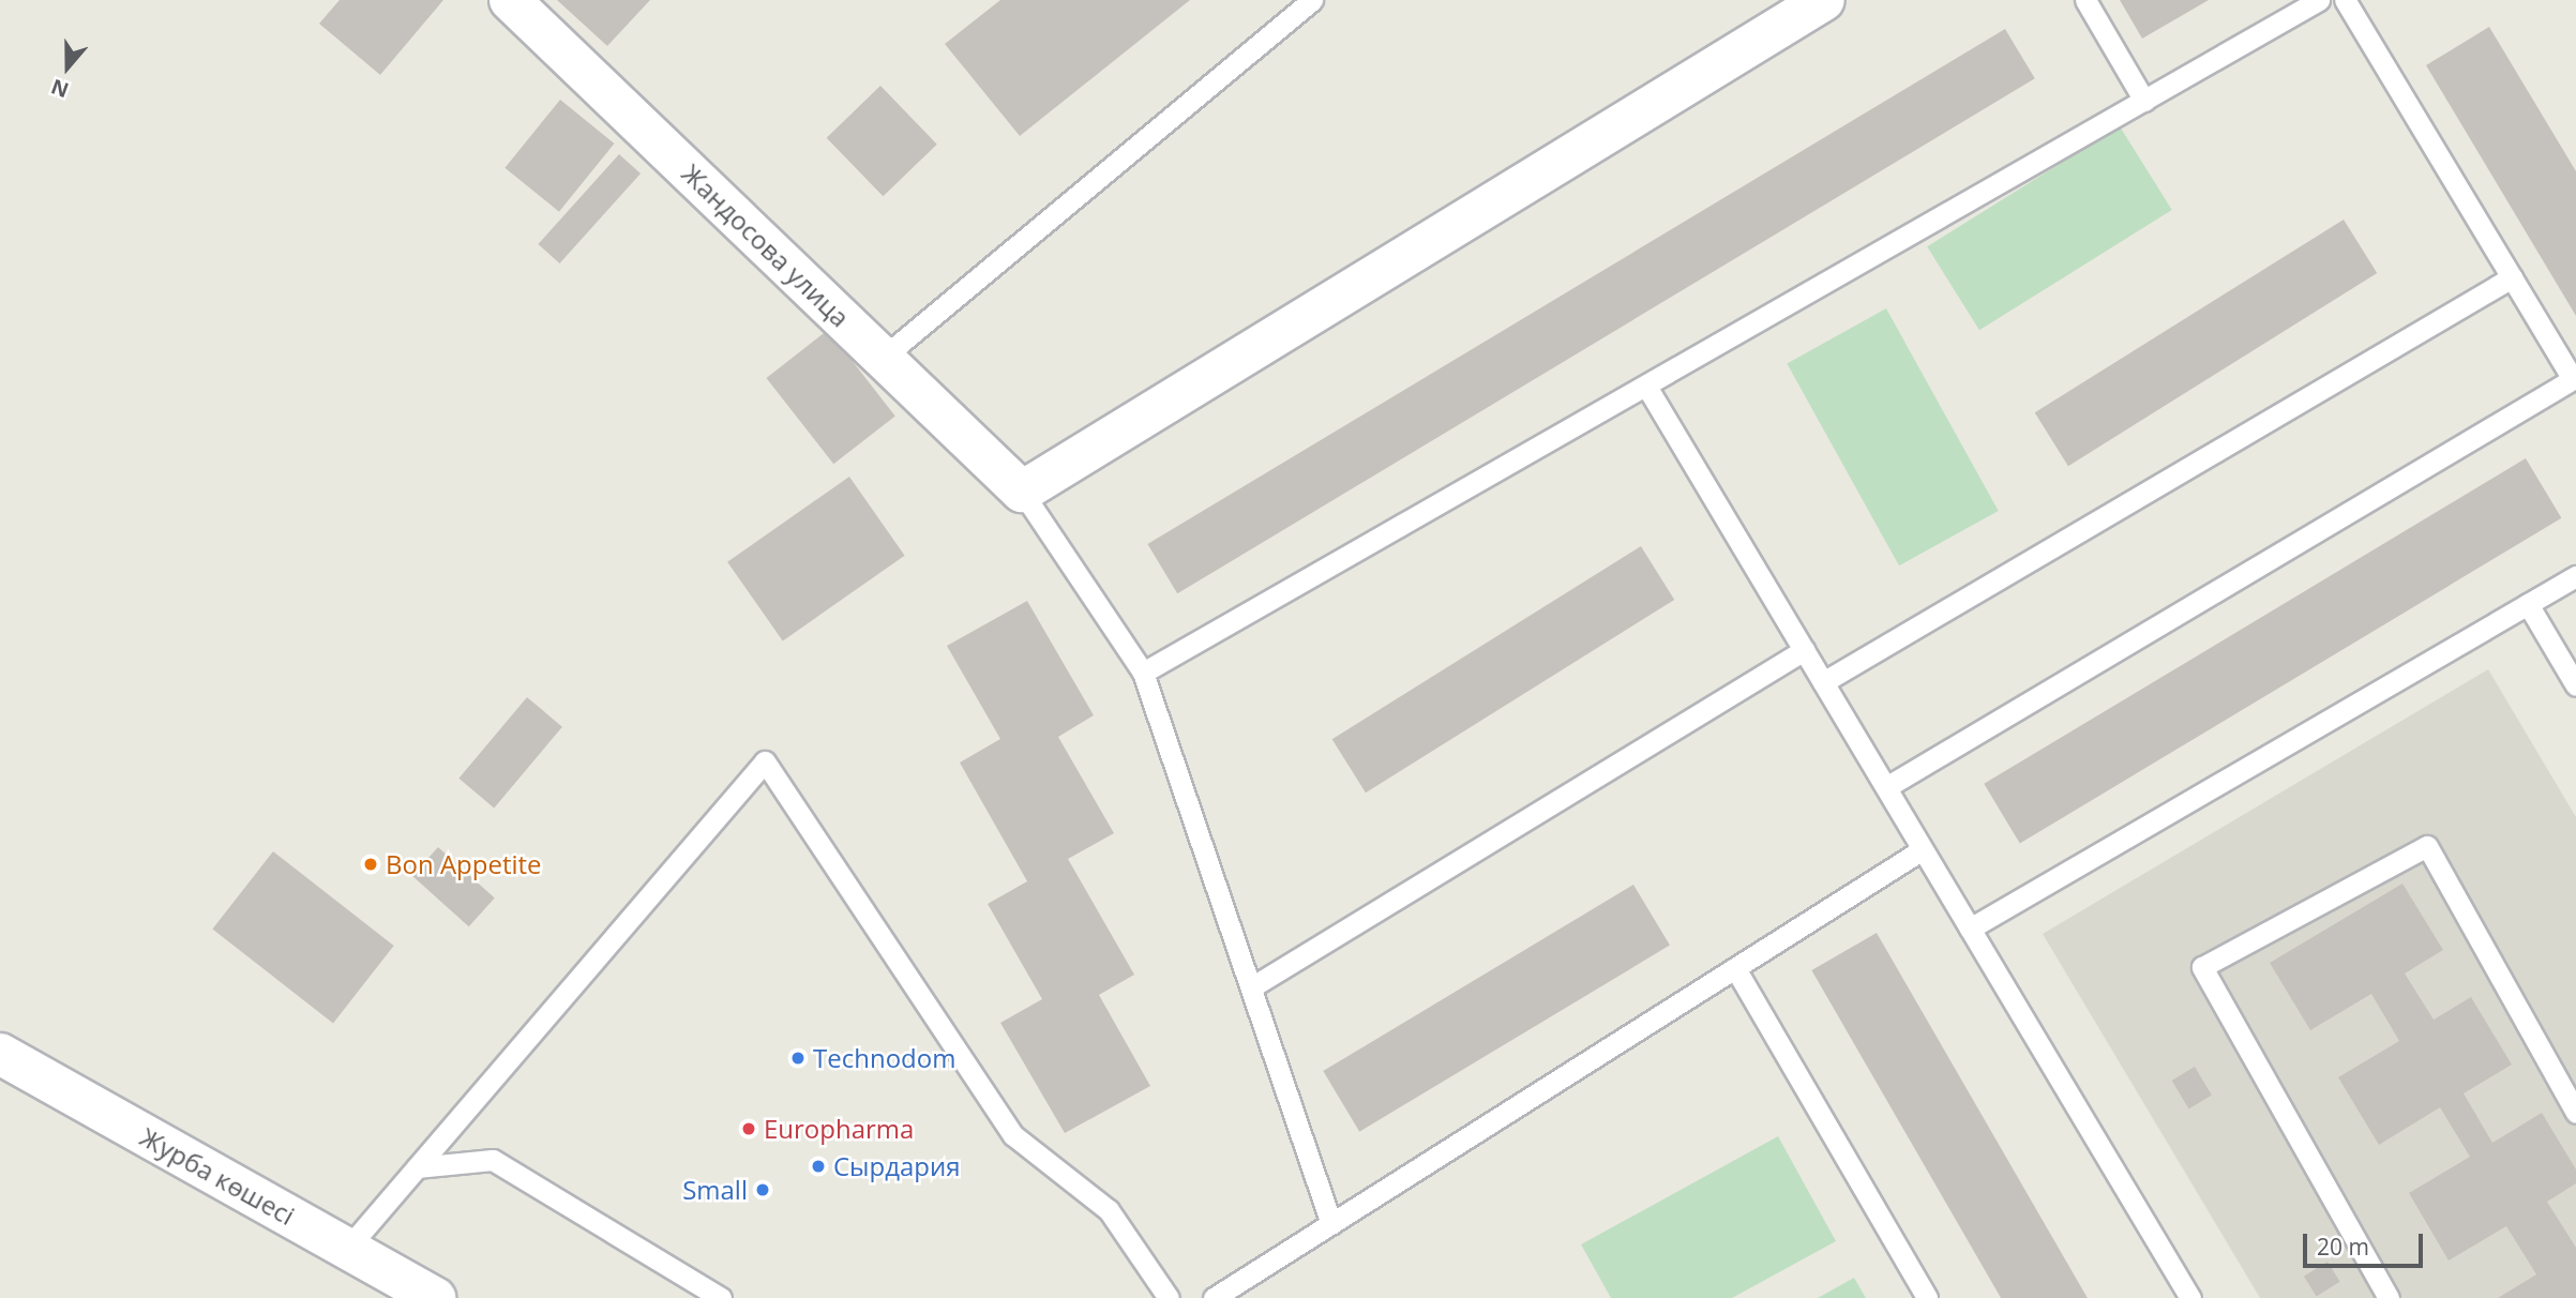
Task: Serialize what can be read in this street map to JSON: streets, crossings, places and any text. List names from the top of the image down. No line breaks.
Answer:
{"streets":{"street":["Жандосова улица","Журба көшесі"]},"places":["Bon Appetite","Technodom","Europharma","Сырдария","Small"],"scale_bar":"20 m","north":"bottom"}
